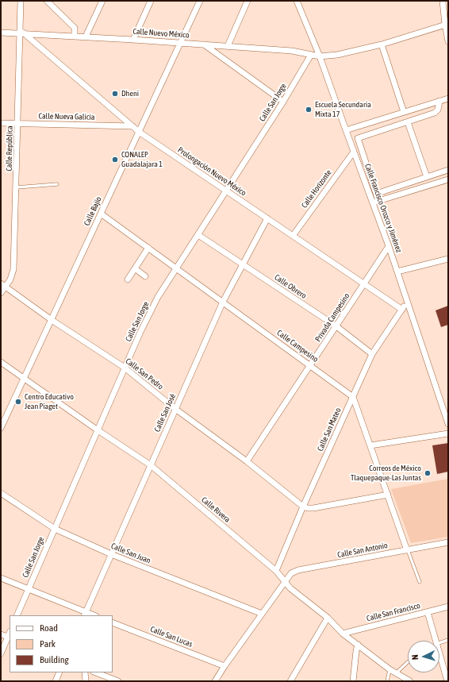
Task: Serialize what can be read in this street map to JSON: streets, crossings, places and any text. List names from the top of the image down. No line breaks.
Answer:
{"streets":{"street":["Calle Nuevo México","Calle San Jorge","Calle Nueva Galicia","Calle República","Prolongación Nuevo México","Calle Horizonte","Calle Francisco Orozco y Jiménez","Calle Bajío","Calle Obrero","Privada Campesino","Calle Campesino","Calle San Pedro","Calle San José","Calle San Mateo","Calle Rivera","Calle San Antonio","Calle San Juan","Calle San Francisco","Calle San Lucas"]},"crossings":[["Calle Nuevo México","Calle San Jorge"],["Calle Nuevo México","Calle República"],["Calle Nuevo México","Prolongación Nuevo México"],["Calle Nuevo México","Calle Francisco Orozco y Jiménez"],["Calle Nuevo México","Calle Bajío"],["Calle San Jorge","Prolongación Nuevo México"],["Calle San Jorge","Calle Obrero"],["Calle San Jorge","Calle Campesino"],["Calle San Jorge","Calle San Pedro"],["Calle San Jorge","Calle Rivera"],["Calle San Jorge","Calle San Juan"],["Calle Nueva Galicia","Calle República"],["Calle Nueva Galicia","Prolongación Nuevo México"],["Calle República","Prolongación Nuevo México"],["Calle República","Calle San Pedro"],["Prolongación Nuevo México","Calle Horizonte"],["Prolongación Nuevo México","Calle Bajío"],["Prolongación Nuevo México","Privada Campesino"],["Prolongación Nuevo México","Calle San José"],["Prolongación Nuevo México","Calle San Mateo"],["Calle Horizonte","Calle Francisco Orozco y Jiménez"],["Calle Francisco Orozco y Jiménez","Privada Campesino"],["Calle Francisco Orozco y Jiménez","Calle San Mateo"],["Calle Bajío","Calle Campesino"],["Calle Bajío","Calle San Pedro"],["Calle Bajío","Calle Rivera"],["Calle Obrero","Privada Campesino"],["Calle Obrero","Calle San José"],["Calle Obrero","Calle San Mateo"],["Privada Campesino","Calle Campesino"],["Privada Campesino","Calle San Pedro"],["Calle Campesino","Calle San José"],["Calle Campesino","Calle San Mateo"],["Calle San Pedro","Calle San José"],["Calle San Pedro","Calle San Mateo"],["Calle San José","Calle Rivera"],["Calle San José","Calle San Juan"],["Calle San Mateo","Calle Rivera"],["Calle Rivera","Calle San Antonio"],["Calle Rivera","Calle San Francisco"]],"places":["Dheni","Escuela Secundaria Mixta 17","CONALEP Guadalajara 1","Centro Educativo Jean Piaget","Correos de México Tlaquepaque-Las Juntas"],"legend":["Road","Park","Building"],"north":"left"}
